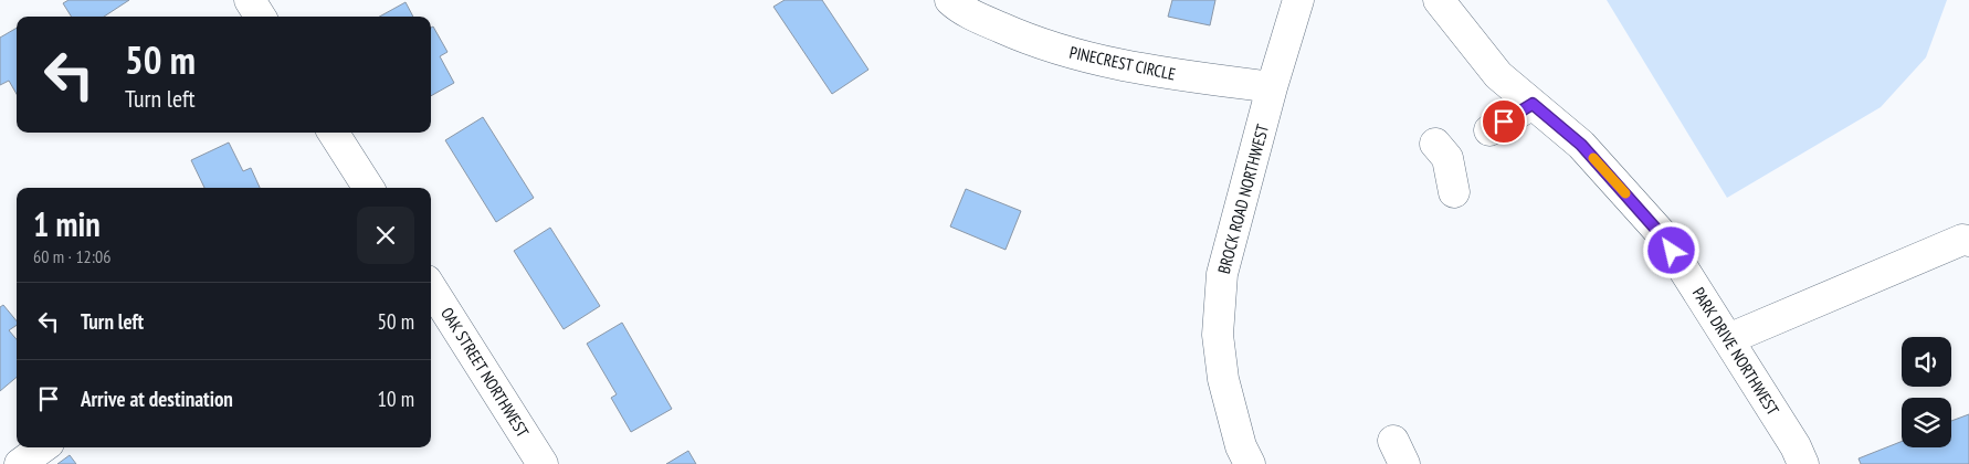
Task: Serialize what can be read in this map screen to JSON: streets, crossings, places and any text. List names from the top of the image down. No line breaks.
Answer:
{"streets":{"street":["PINECREST CIRCLE","BROCK ROAD NORTHWEST","PARK DRIVE NORTHWEST","OAK STREET NORTHWEST"]},"crossings":[["PINECREST CIRCLE","BROCK ROAD NORTHWEST"]],"page":{"turn":["50 m","Turn left"],"heading":["1 min","60 m · 12:06"],"list":[{"name":"Turn left","value":"50 m"},{"name":"Arrive at destination","value":"10 m"}]}}
